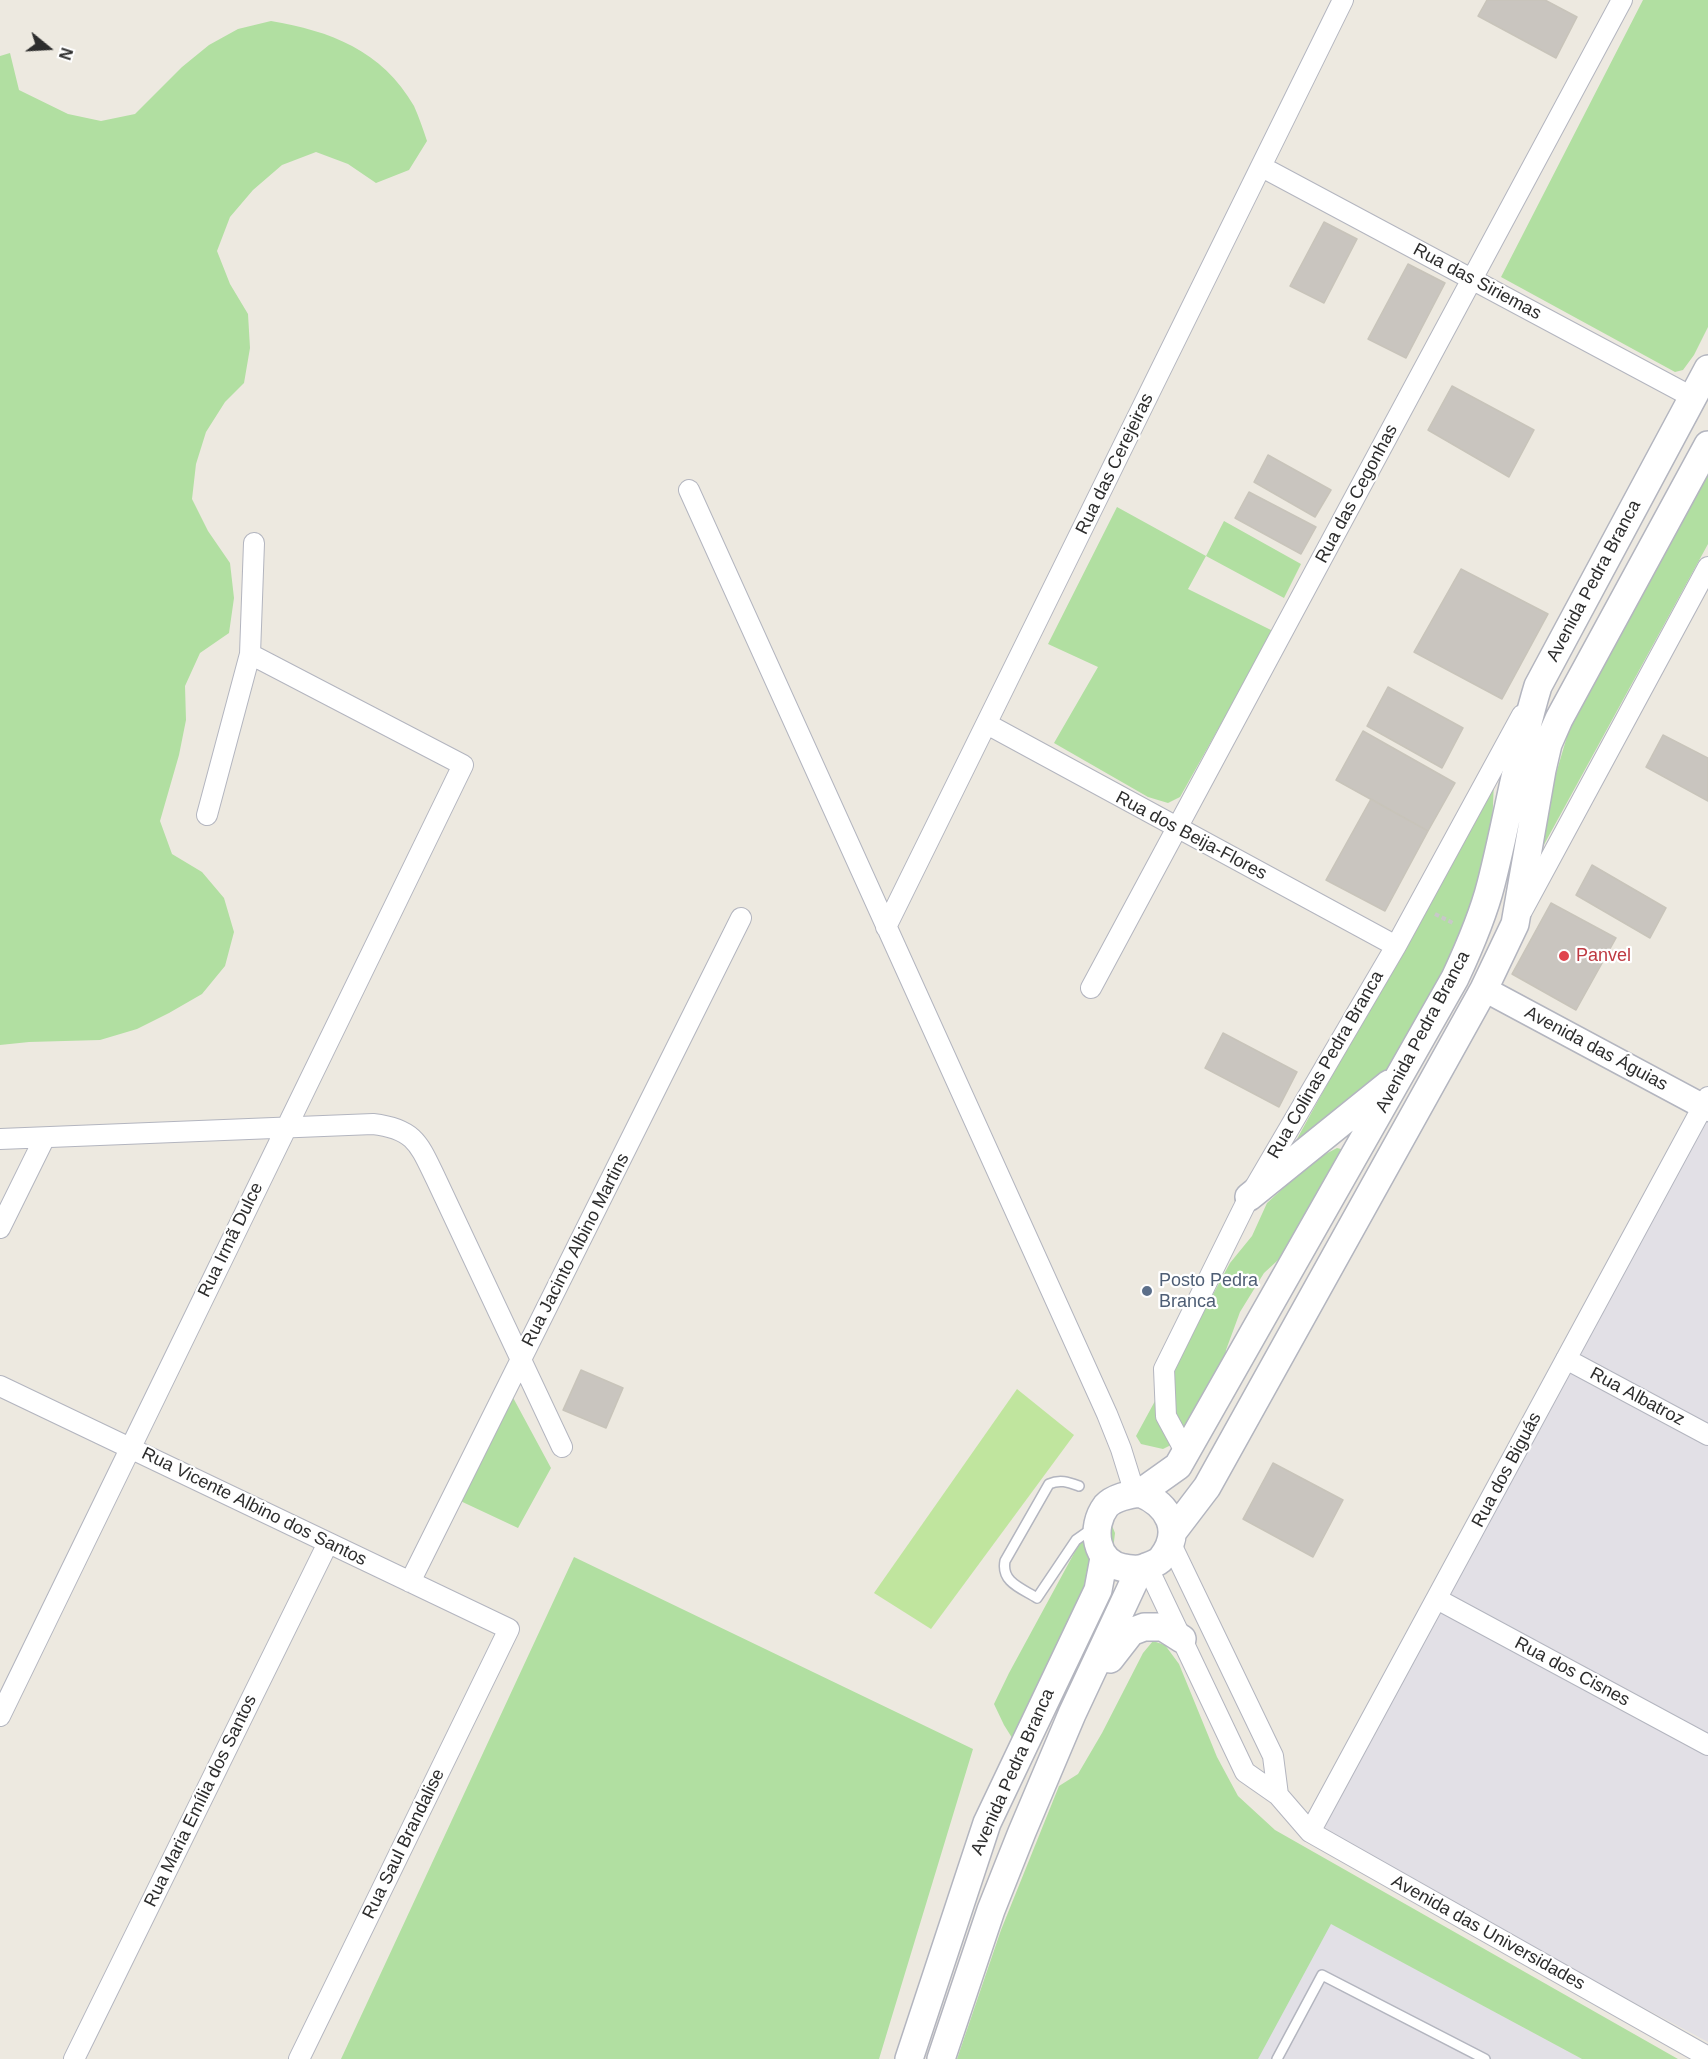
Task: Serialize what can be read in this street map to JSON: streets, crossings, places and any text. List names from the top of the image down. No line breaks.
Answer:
{"streets":{"main road":["Avenida Pedra Branca"],"street":["Rua das Siriemas","Rua das Cerejeiras","Rua das Cegonhas","Rua dos Beija-Flores","Avenida das Águias","Rua Colinas Pedra Branca","Rua Irmã Dulce","Rua Jacinto Albino Martins","Rua Albatroz","Rua dos Biguás","Rua Vicente Albino dos Santos","Rua dos Cisnes","Rua Maria Emília dos Santos","Rua Saul Brandalise","Avenida das Universidades"]},"crossings":[["Rua das Siriemas","Rua das Cerejeiras"],["Rua das Siriemas","Rua das Cegonhas"],["Rua das Siriemas","Avenida Pedra Branca"],["Rua das Cerejeiras","Rua dos Beija-Flores"],["Rua das Cegonhas","Rua dos Beija-Flores"],["Avenida Pedra Branca","Avenida das Águias"],["Avenida Pedra Branca","Rua Colinas Pedra Branca"],["Avenida Pedra Branca","Avenida das Universidades"],["Rua dos Beija-Flores","Rua Colinas Pedra Branca"],["Avenida das Águias","Rua dos Biguás"],["Rua Irmã Dulce","Rua Vicente Albino dos Santos"],["Rua Jacinto Albino Martins","Rua Vicente Albino dos Santos"],["Rua Albatroz","Rua dos Biguás"],["Rua dos Biguás","Rua dos Cisnes"],["Rua dos Biguás","Avenida das Universidades"],["Rua Vicente Albino dos Santos","Rua Maria Emília dos Santos"],["Rua Vicente Albino dos Santos","Rua Saul Brandalise"]],"places":["Panvel","Posto Pedra Branca"],"north":"right"}
